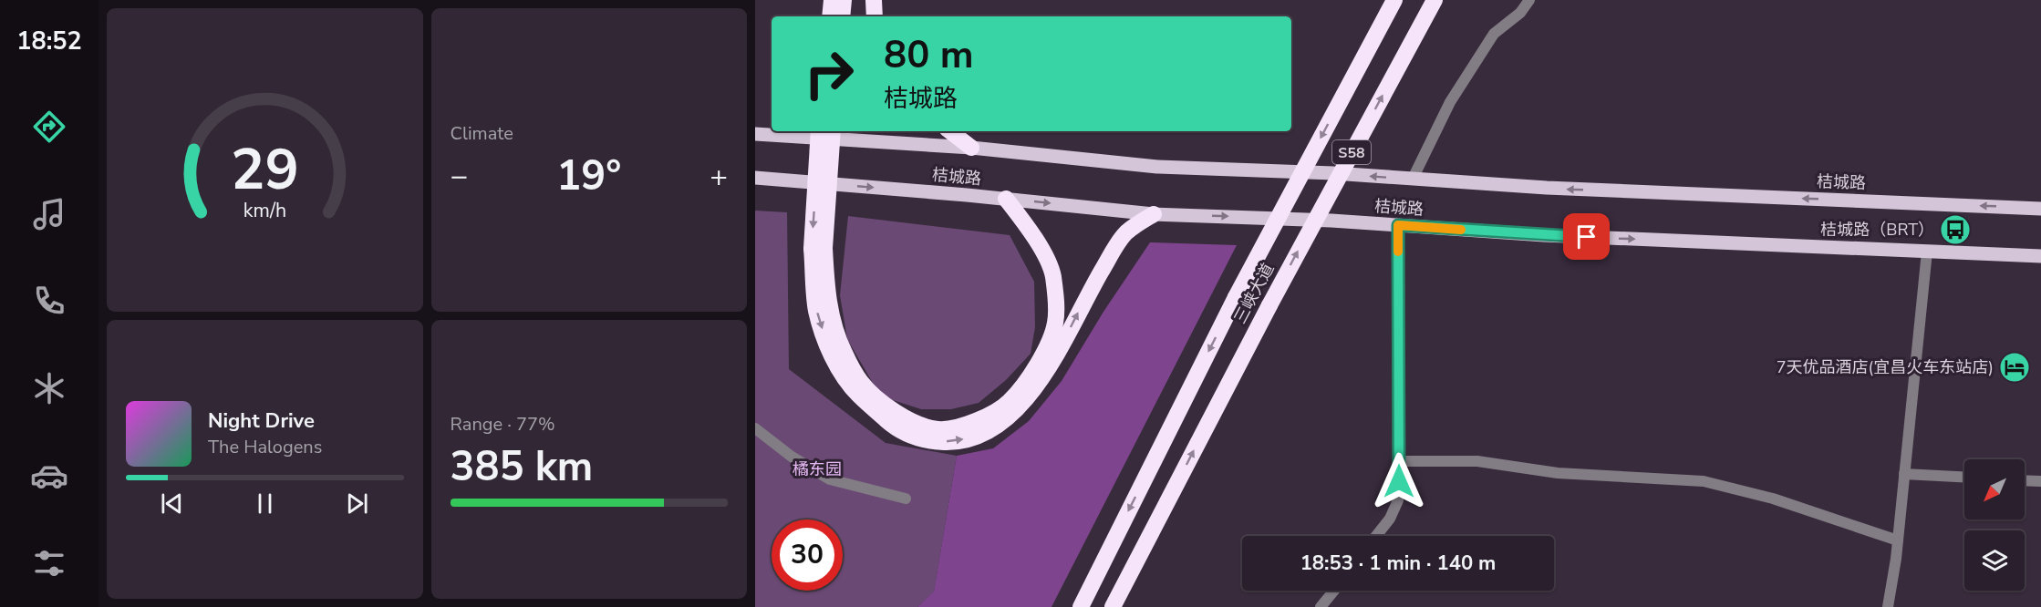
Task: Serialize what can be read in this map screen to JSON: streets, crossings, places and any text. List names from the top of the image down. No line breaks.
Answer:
{"streets":{"highway":["S58","三峡大道"],"main road":["桔城路"]},"parks":["橘东园"],"places":{"bus stop":["桔城路（BRT）"],"hotel":["7天优品酒店(宜昌火车东站店)"]},"north":"bottom left","page":{"tabs":"18:52","tile":["Climate",["Range · 77%","385 km"]],"turn":["80 m","桔城路"],"heat":["−","19°","+"],"song":["Night Drive","The Halogens"],"limit":"30","trip":"18:53 · 1 min · 140 m","gauge":["29","km/h"]}}
